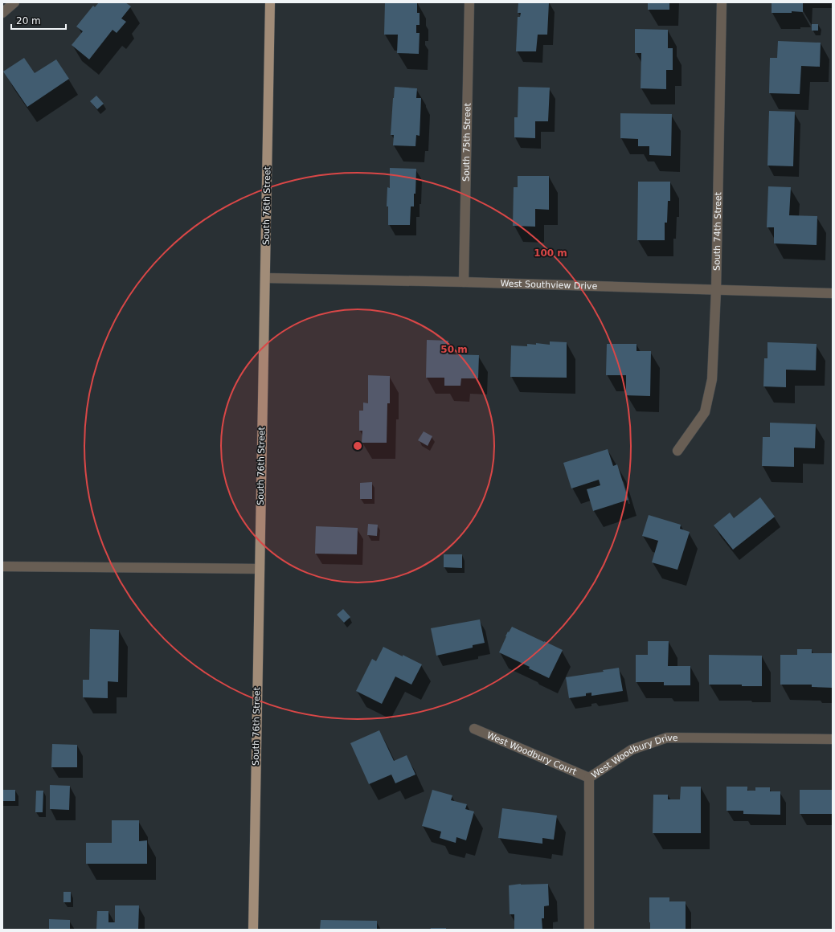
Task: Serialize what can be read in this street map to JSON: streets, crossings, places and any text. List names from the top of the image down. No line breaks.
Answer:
{"streets":{"main road":["South 76th Street"],"street":["South 75th Street","South 74th Street","West Southview Drive","West Woodbury Court","West Woodbury Drive"]},"crossings":[["South 75th Street","West Southview Drive"],["South 76th Street","West Southview Drive"],["South 74th Street","West Southview Drive"],["West Woodbury Court","West Woodbury Drive"]],"scale_bar":"20 m","rings":["100 m","50 m"]}
